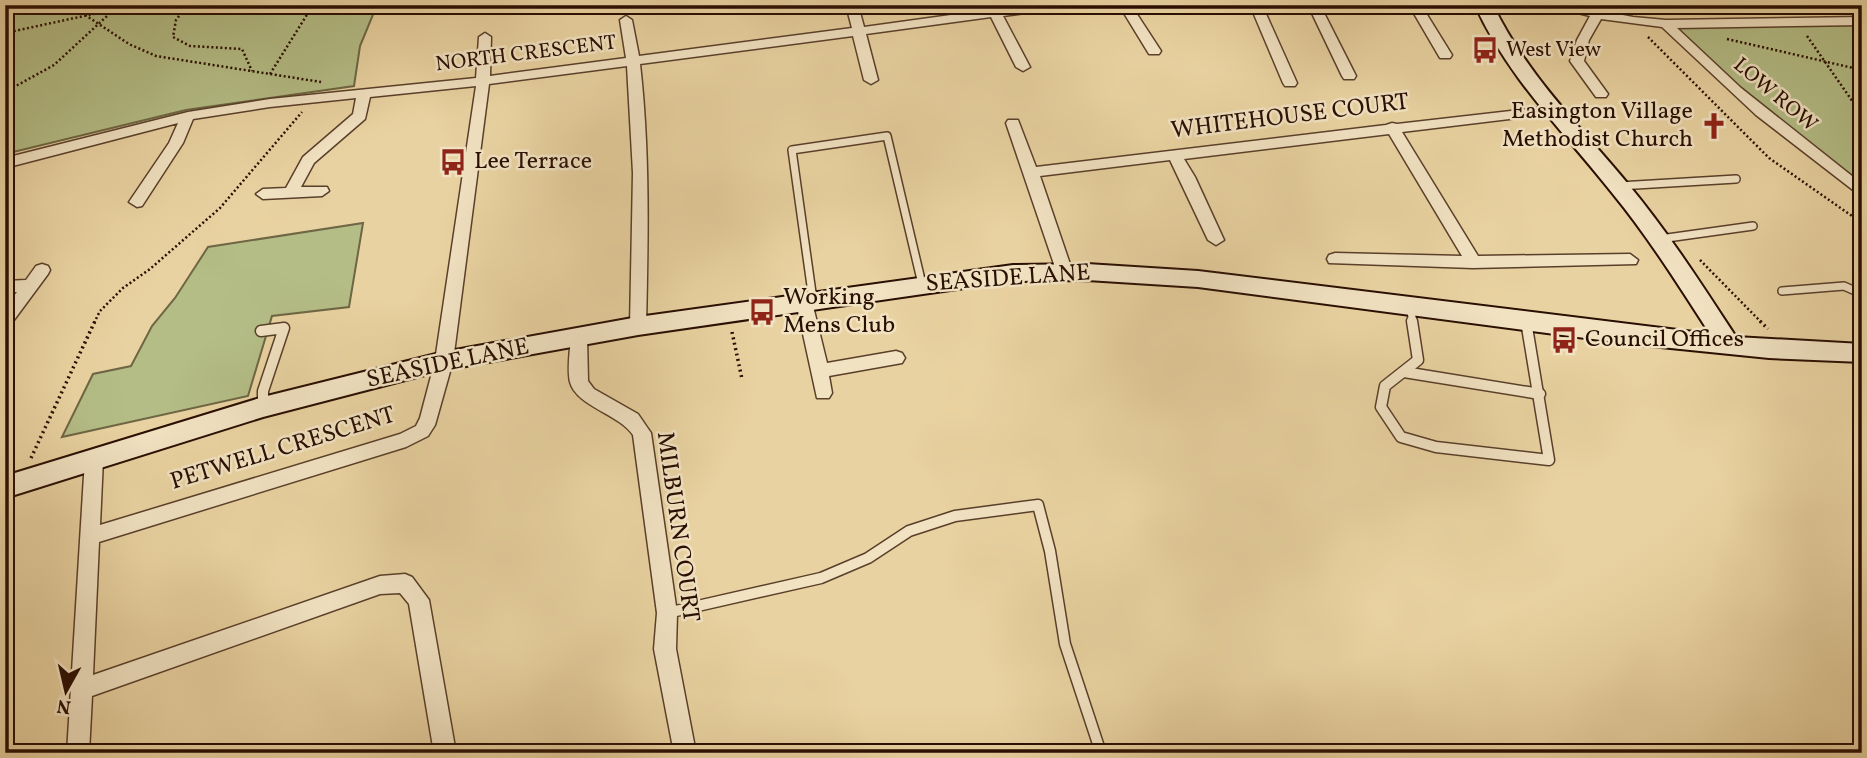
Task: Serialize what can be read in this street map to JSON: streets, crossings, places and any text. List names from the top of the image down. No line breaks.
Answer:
{"streets":{"main road":["SEASIDE LANE"],"street":["NORTH CRESCENT","LOW ROW","WHITEHOUSE COURT","PETWELL CRESCENT","MILBURN COURT"]},"crossings":[["NORTH CRESCENT","PETWELL CRESCENT"],["SEASIDE LANE","PETWELL CRESCENT"],["SEASIDE LANE","MILBURN COURT"]],"places":{"bus stop":["West View","Lee Terrace","Working Mens Club","Council Offices"],"church":["Easington Village Methodist Church"]},"north":"bottom"}
